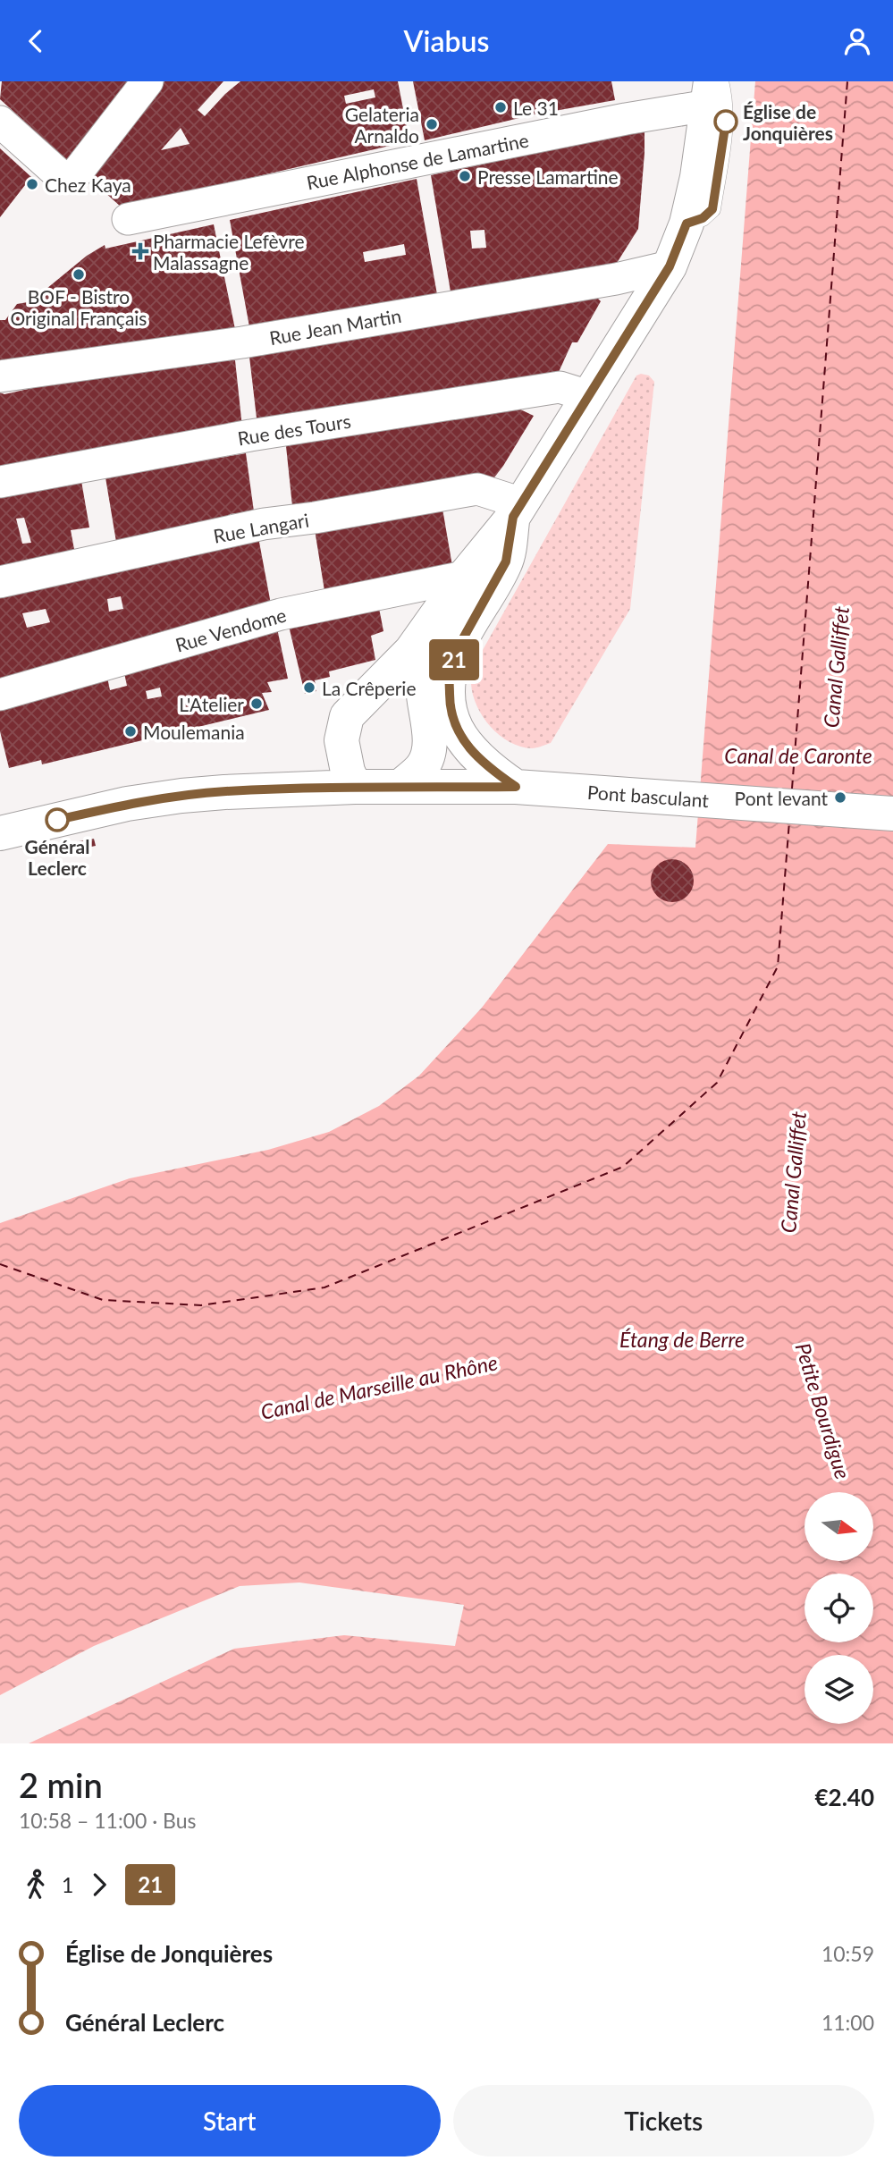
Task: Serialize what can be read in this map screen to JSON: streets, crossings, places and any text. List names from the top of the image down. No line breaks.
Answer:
{"streets":{"main road":["Pont basculant"],"street":["Rue Alphonse de Lamartine","Rue Jean Martin","Rue des Tours","Rue Langari","Rue Vendome"]},"water":["Canal Galliffet","Canal de Caronte","Étang de Berre","Canal de Marseille au Rhône","Petite Bourdigue"],"places":{"other":["Le 31","Église de Jonquières","Gelateria Arnaldo","Presse Lamartine","Chez Kaya","BOF - Bistro Original Français","La Crêperie","L'Atelier","Moulemania","Pont levant","Général Leclerc"],"health":["Pharmacie Lefèvre Malassagne"]},"lines":["bus line 21"],"north":"right","page":{"header":"Viabus","on_map":"21","heading":["2 min","10:58 – 11:00 · Bus","€2.40"],"legs":["1","21"],"list":[{"name":"Église de Jonquières","value":"10:59"},{"name":"Général Leclerc","value":"11:00"}],"buttons":["Start","Tickets"]}}
